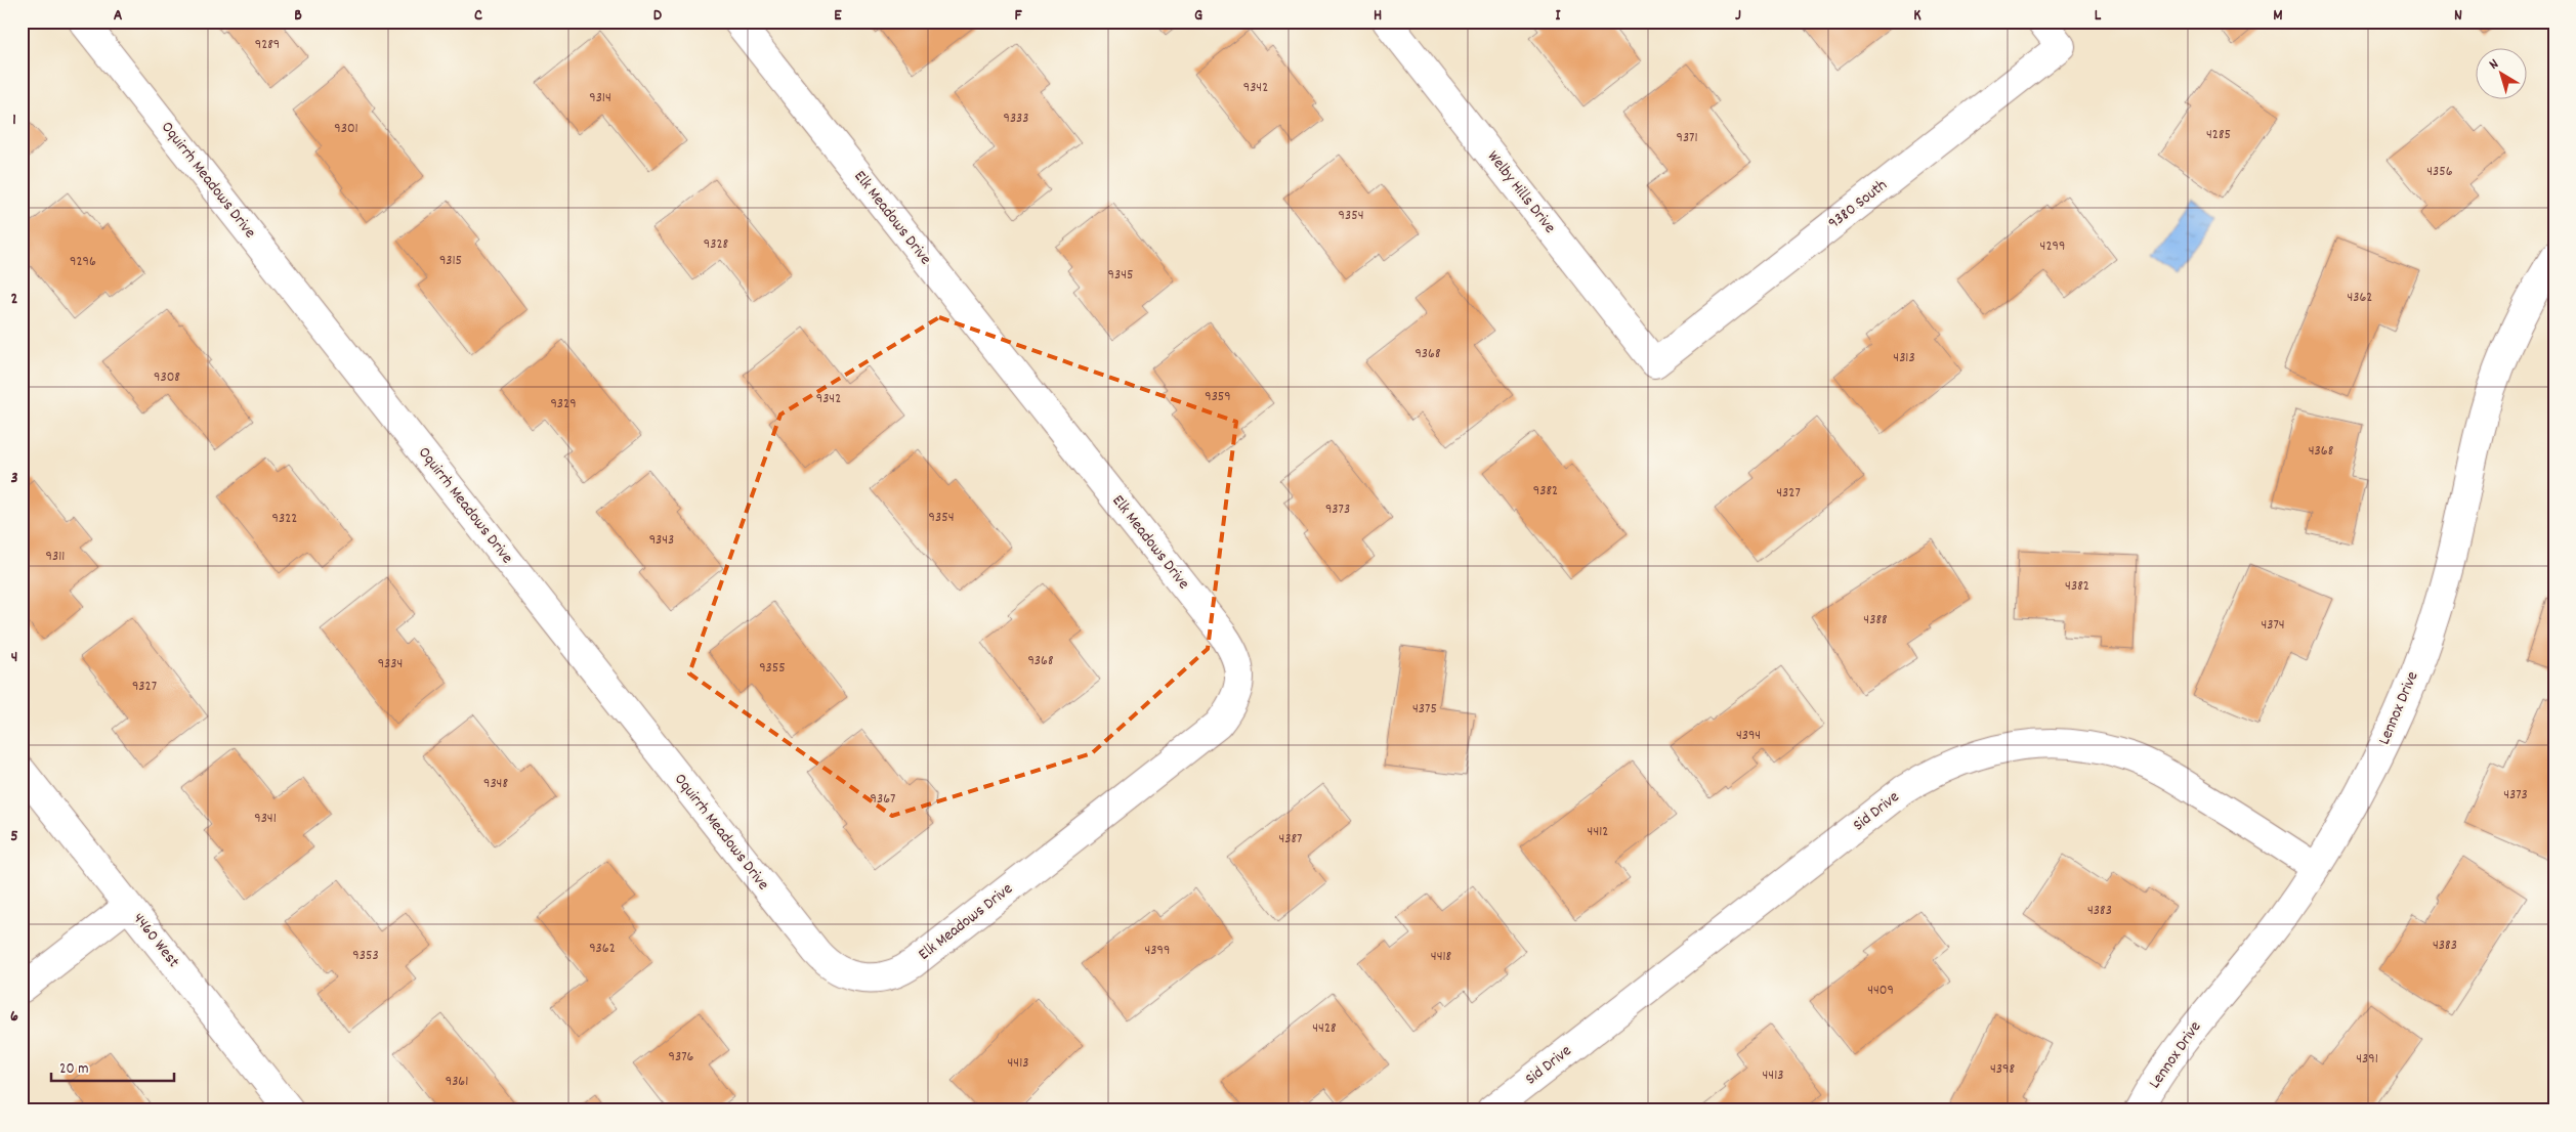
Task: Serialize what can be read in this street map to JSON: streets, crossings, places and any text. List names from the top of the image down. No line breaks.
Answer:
{"streets":{"street":["Oquirrh Meadows Drive","Welby Hills Drive","9380 South","Elk Meadows Drive","Lennox Drive","Sid Drive","4460 West"]},"crossings":[["Oquirrh Meadows Drive","Elk Meadows Drive"],["Welby Hills Drive","9380 South"],["Lennox Drive","Sid Drive"]],"house_numbers":["9289","9342","9314","9333","9301","4285","9371","4356","9354","9328","4299","9315","9296","9345","4362","9368","4313","9308","9359","9342","9329","4368","9382","4327","9373","9354","9322","9343","9311","4382","4388","4374","9368","9334","9355","9327","4375","4394","9348","4373","9367","9341","4412","4387","4383","4383","9362","4399","9353","4418","4409","4428","9376","4391","4413","4398","4413","9361"],"scale_bar":"20 m","north":"top left","grid":{"columns":["A","B","C","D","E","F","G","H","I","J","K","L","M","N"],"rows":["1","2","3","4","5","6"]}}
